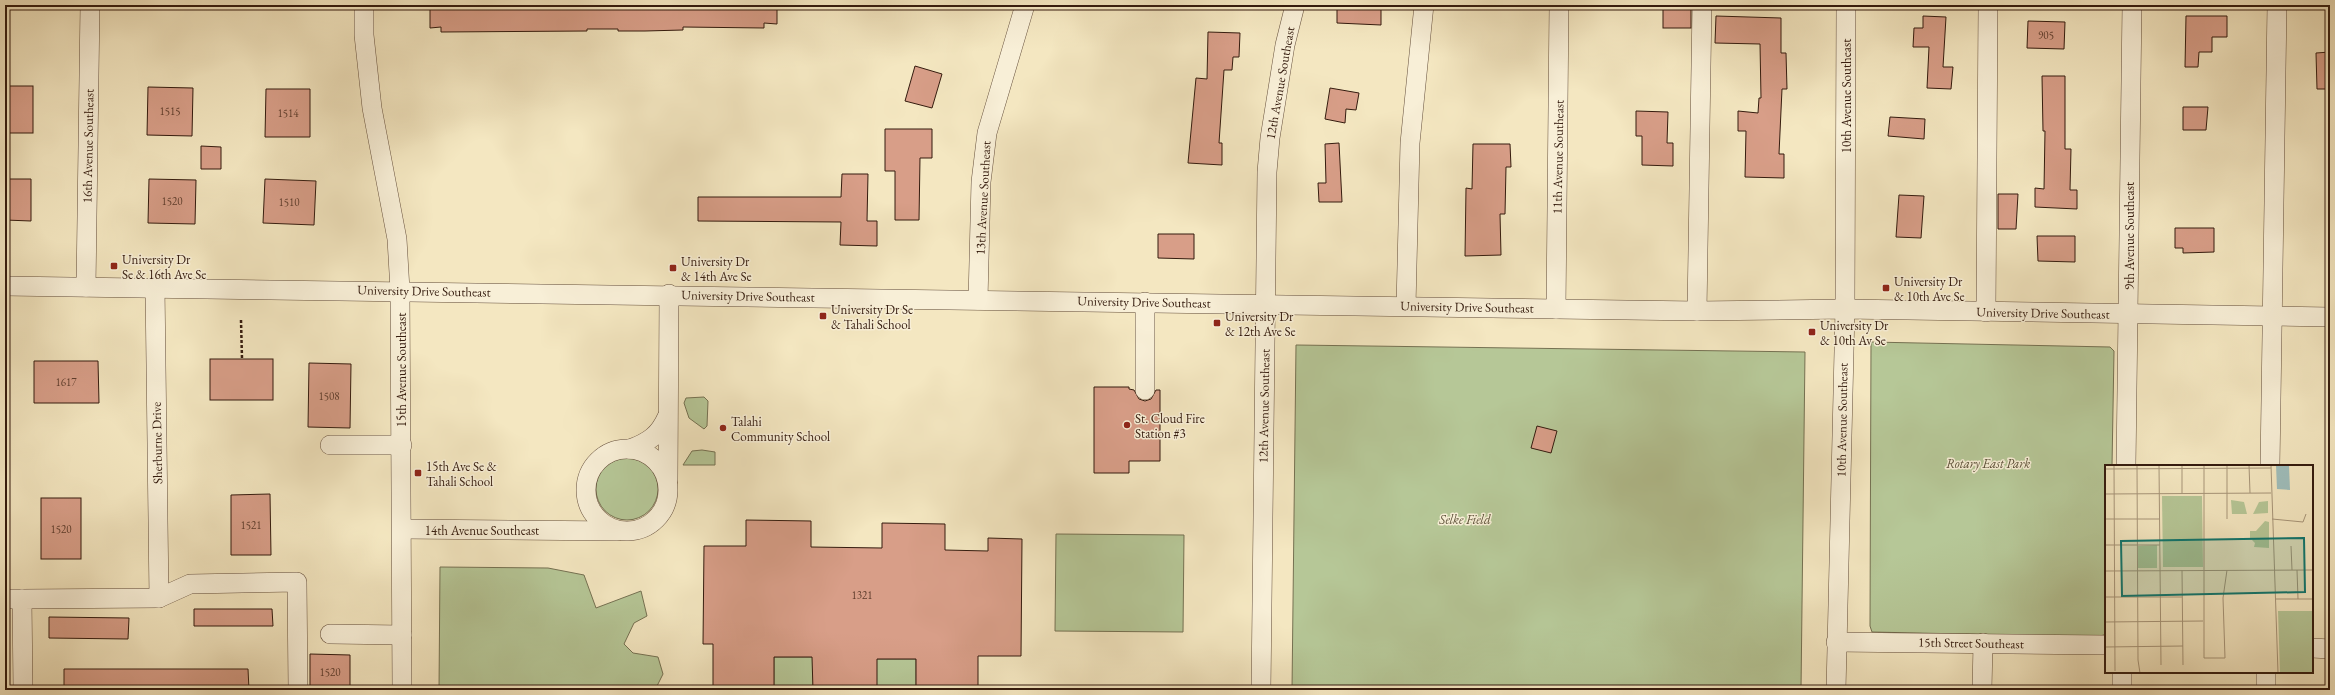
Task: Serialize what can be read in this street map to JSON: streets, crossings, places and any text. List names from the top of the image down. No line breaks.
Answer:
{"streets":{"street":["12th Avenue Southeast","10th Avenue Southeast","16th Avenue Southeast","11th Avenue Southeast","13th Avenue Southeast","9th Avenue Southeast","University Drive Southeast","15th Avenue Southeast","Sherburne Drive","14th Avenue Southeast","15th Street Southeast"]},"crossings":[["12th Avenue Southeast","University Drive Southeast"],["10th Avenue Southeast","University Drive Southeast"],["10th Avenue Southeast","15th Street Southeast"],["16th Avenue Southeast","University Drive Southeast"],["11th Avenue Southeast","University Drive Southeast"],["13th Avenue Southeast","University Drive Southeast"],["9th Avenue Southeast","University Drive Southeast"],["University Drive Southeast","15th Avenue Southeast"],["University Drive Southeast","Sherburne Drive"],["University Drive Southeast","14th Avenue Southeast"],["15th Avenue Southeast","14th Avenue Southeast"]],"parks":["Rotary East Park","Selke Field"],"places":{"transit":["University Dr Se & 16th Ave Se","University Dr & 14th Ave Se","University Dr & 10th Ave Se","University Dr Se & Tahali School","University Dr & 12th Ave Se","University Dr & 10th Av Se","15th Ave Se & Tahali School"],"other":["St. Cloud Fire Station #3","Talahi Community School"]},"house_numbers":["905","1515","1514","1520","1510","1617","1508","1521","1520","1321","1520"]}
